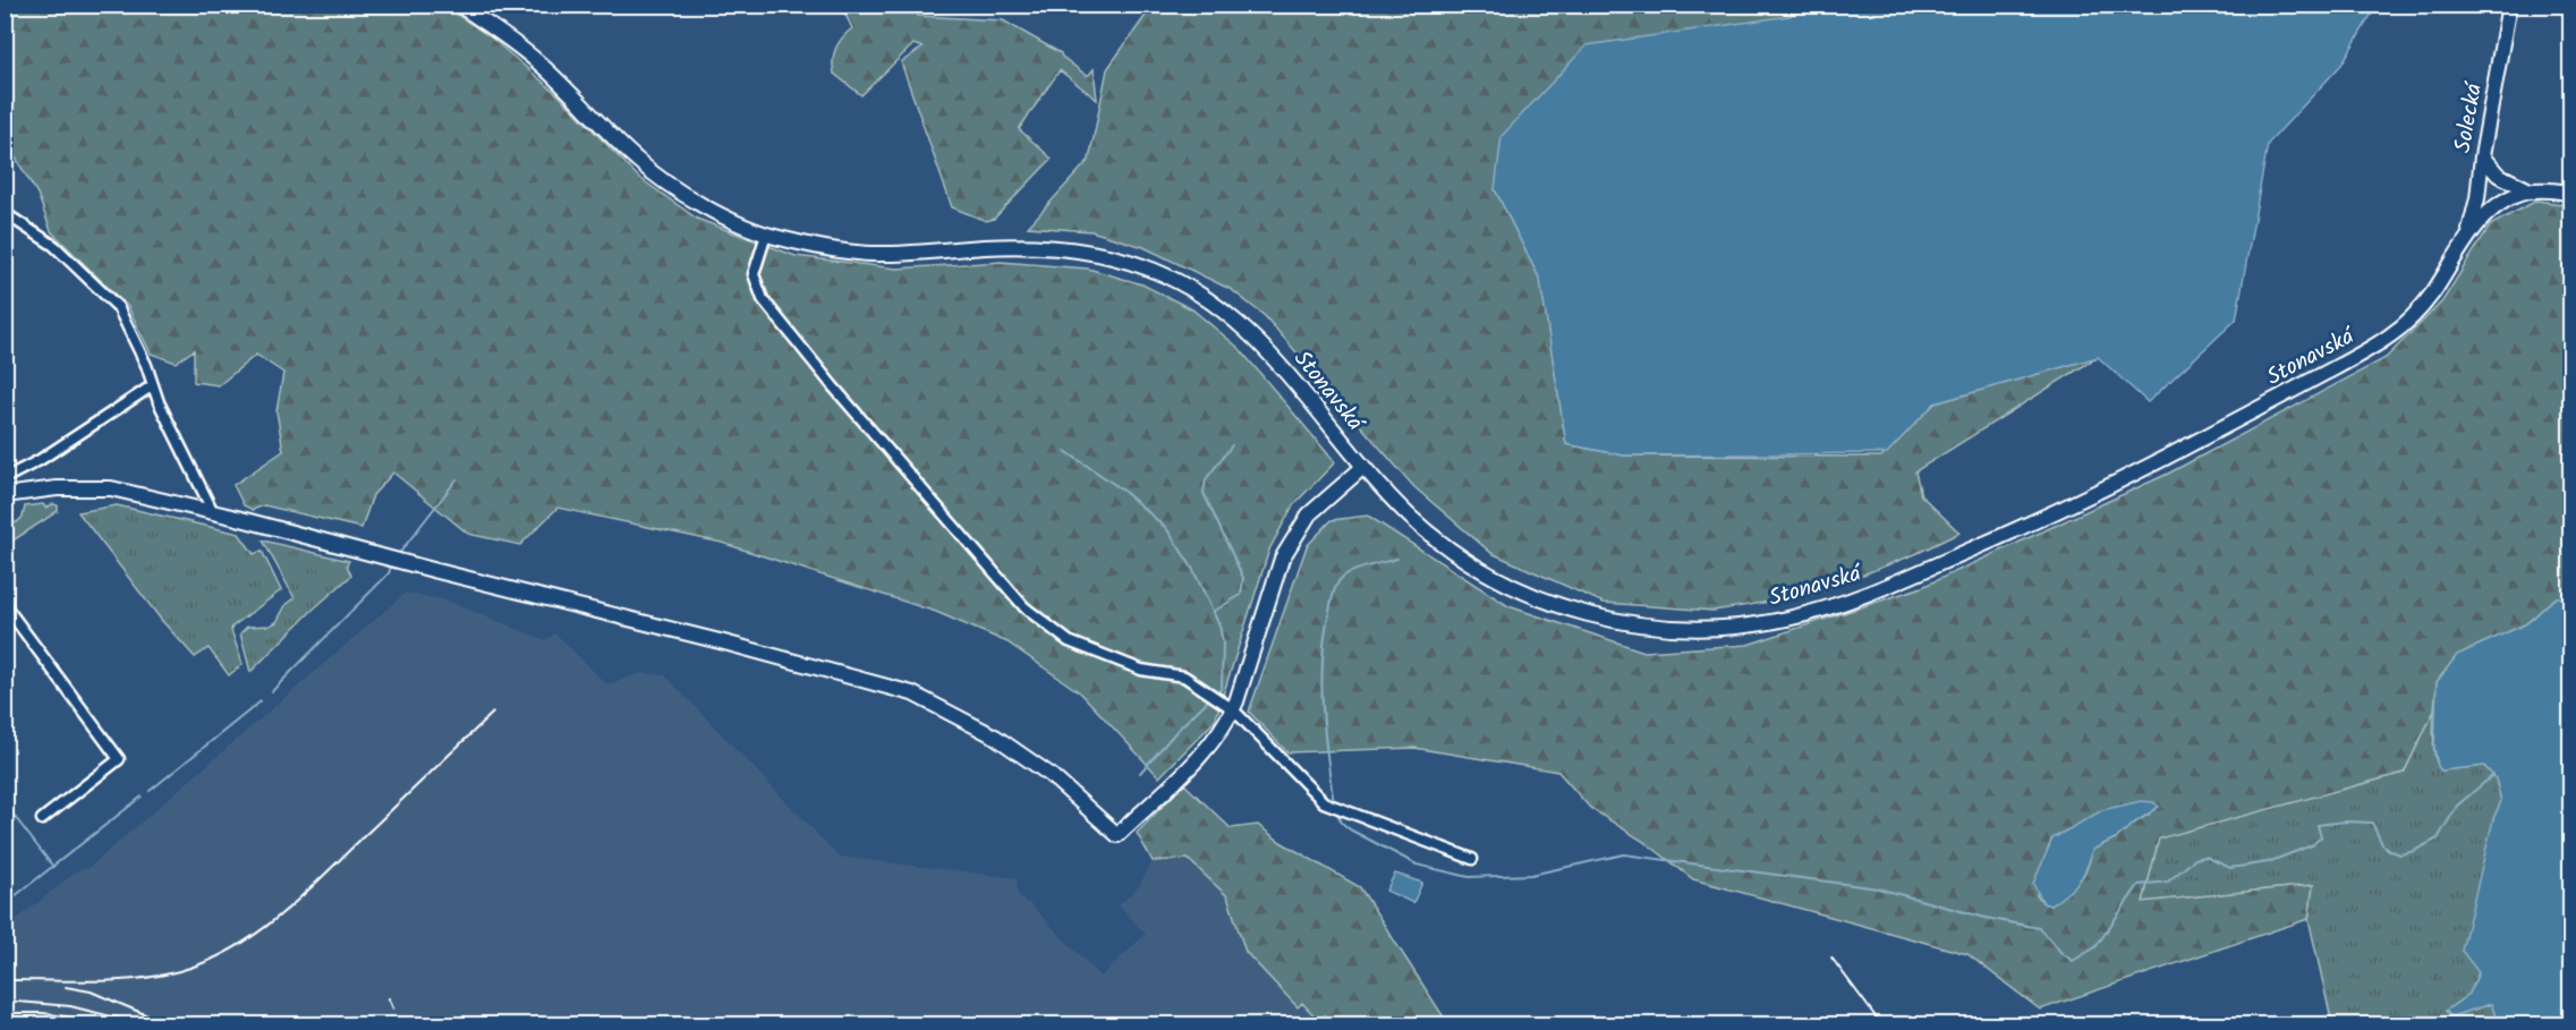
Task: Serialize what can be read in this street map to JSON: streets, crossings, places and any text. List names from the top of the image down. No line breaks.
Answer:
{"streets":{"street":["Solecká","Stonavská"]},"crossings":[["Solecká","Stonavská"]]}
